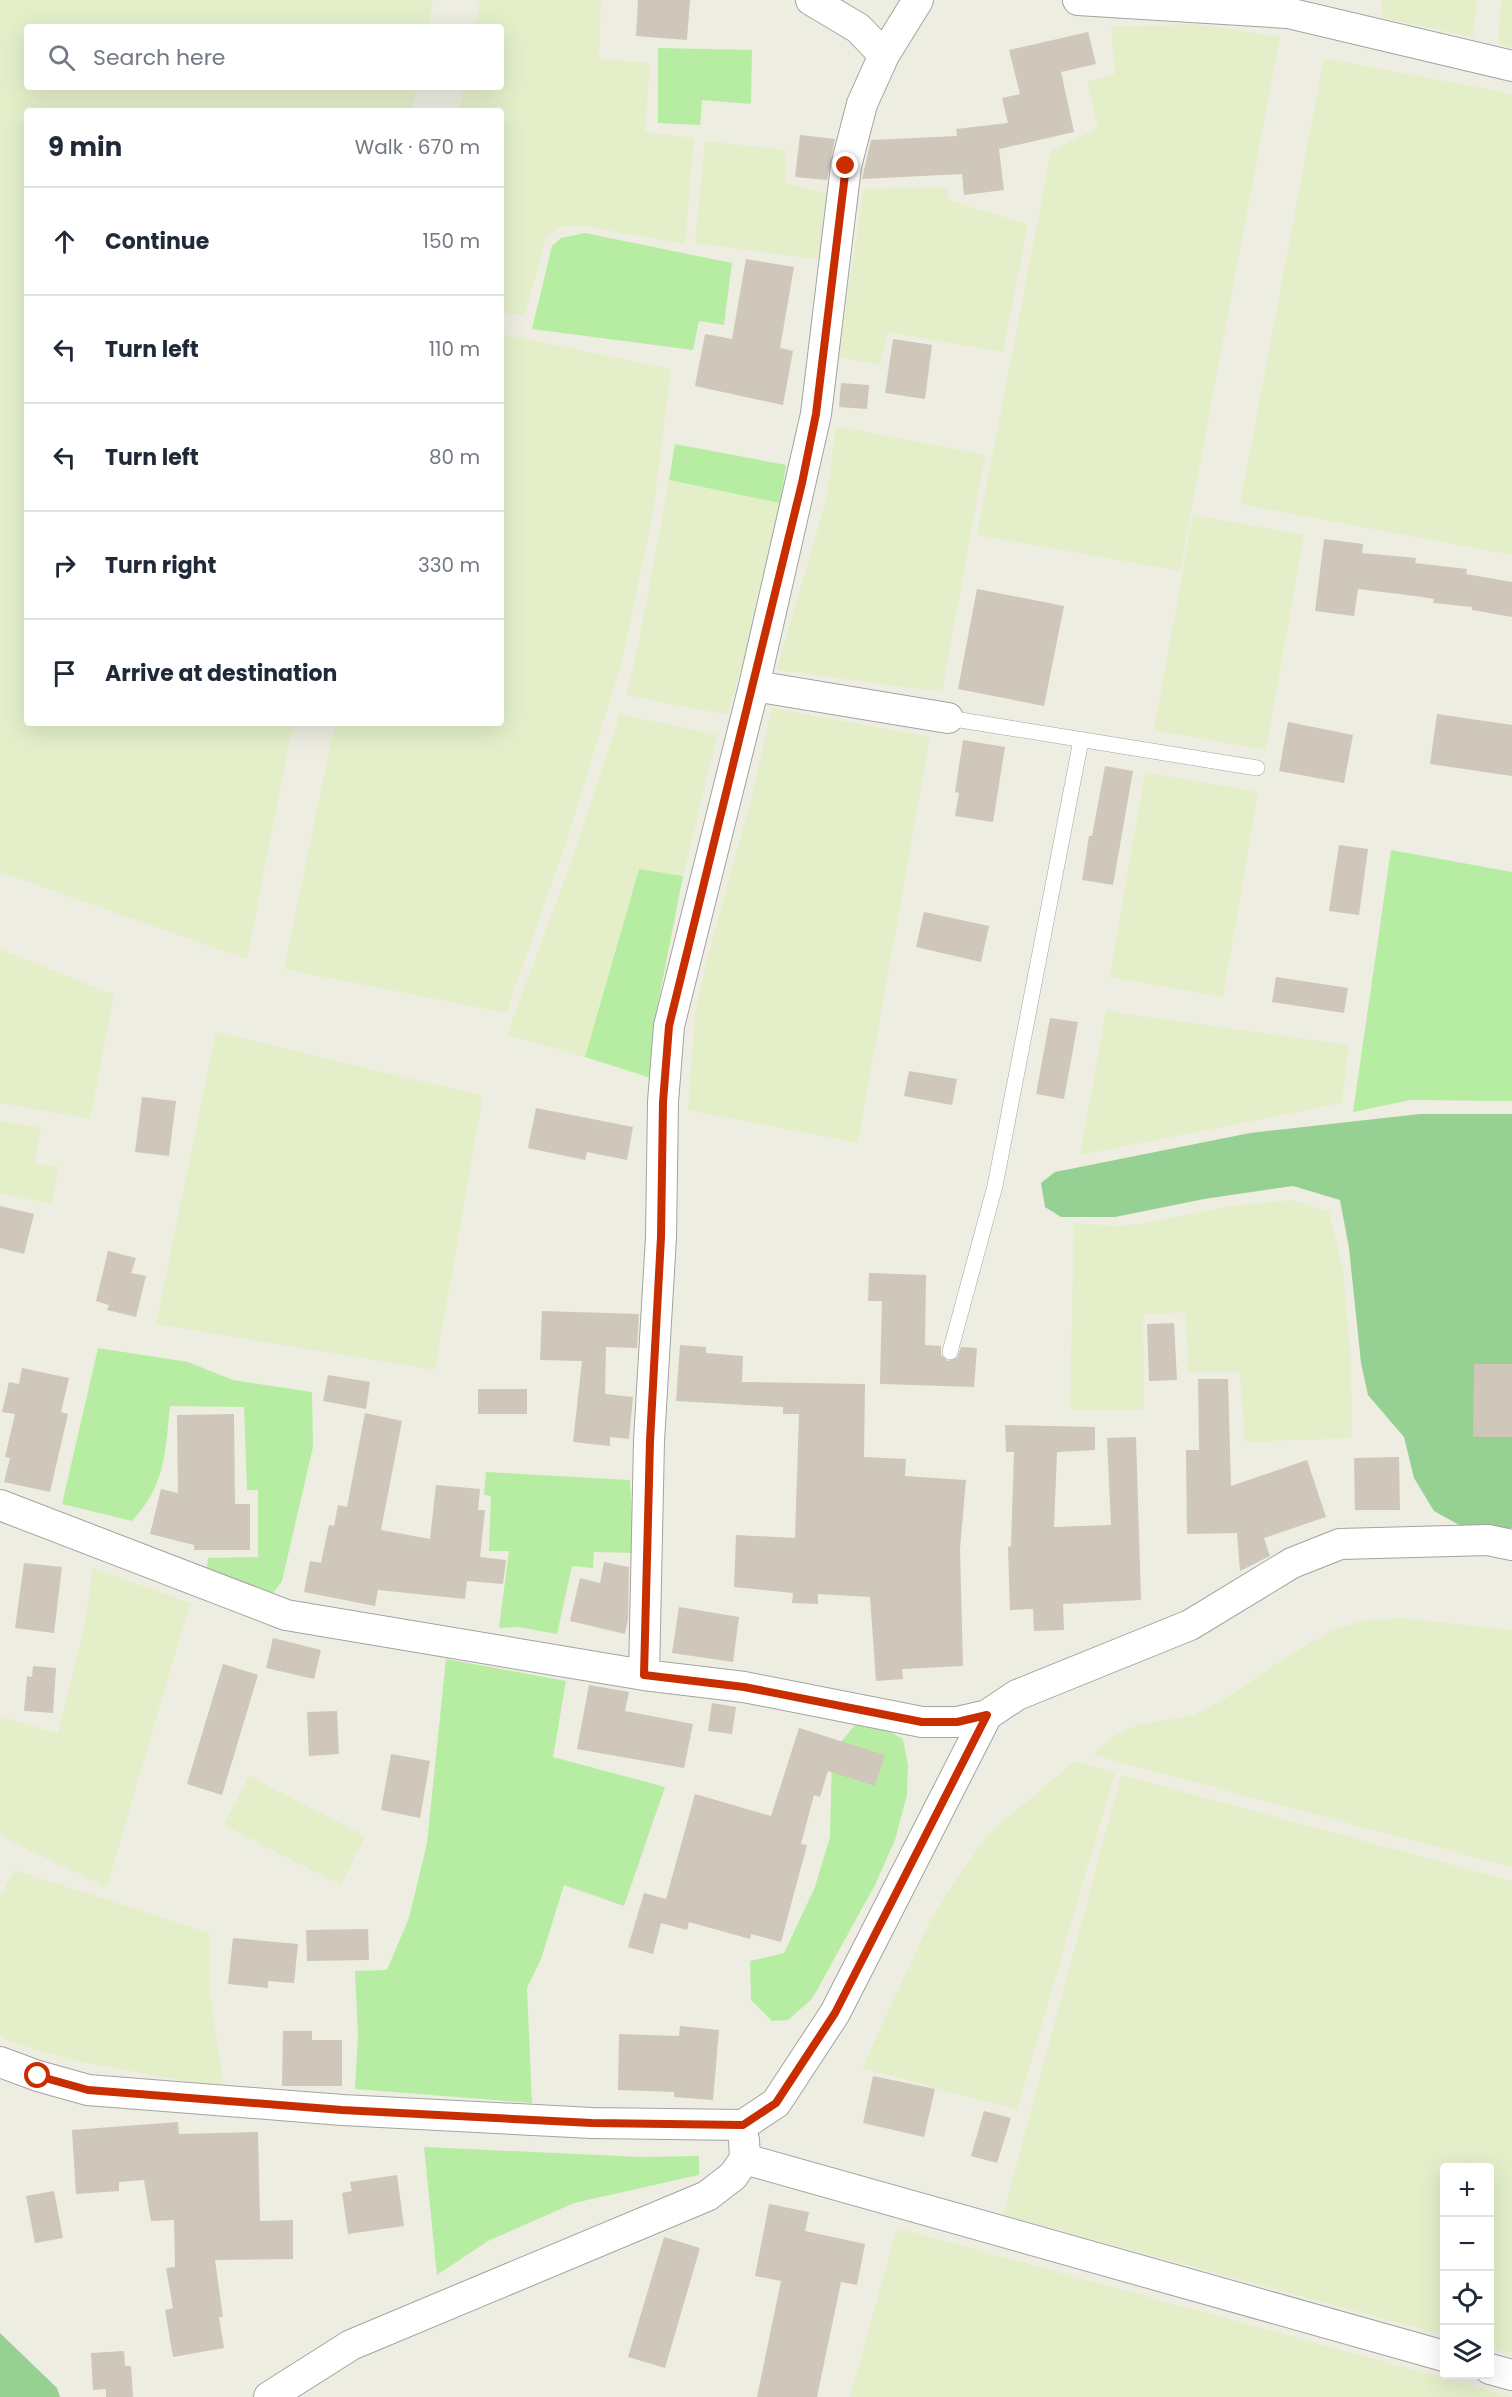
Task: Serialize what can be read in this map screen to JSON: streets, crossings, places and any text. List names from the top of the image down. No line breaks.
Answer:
{"page":{"search":"Search here","heading":["9 min","Walk · 670 m"],"list":[["Continue","150 m"],["Turn left","110 m"],["Turn left","80 m"],["Turn right","330 m"],"Arrive at destination"],"map_buttons":["+","−"]}}
